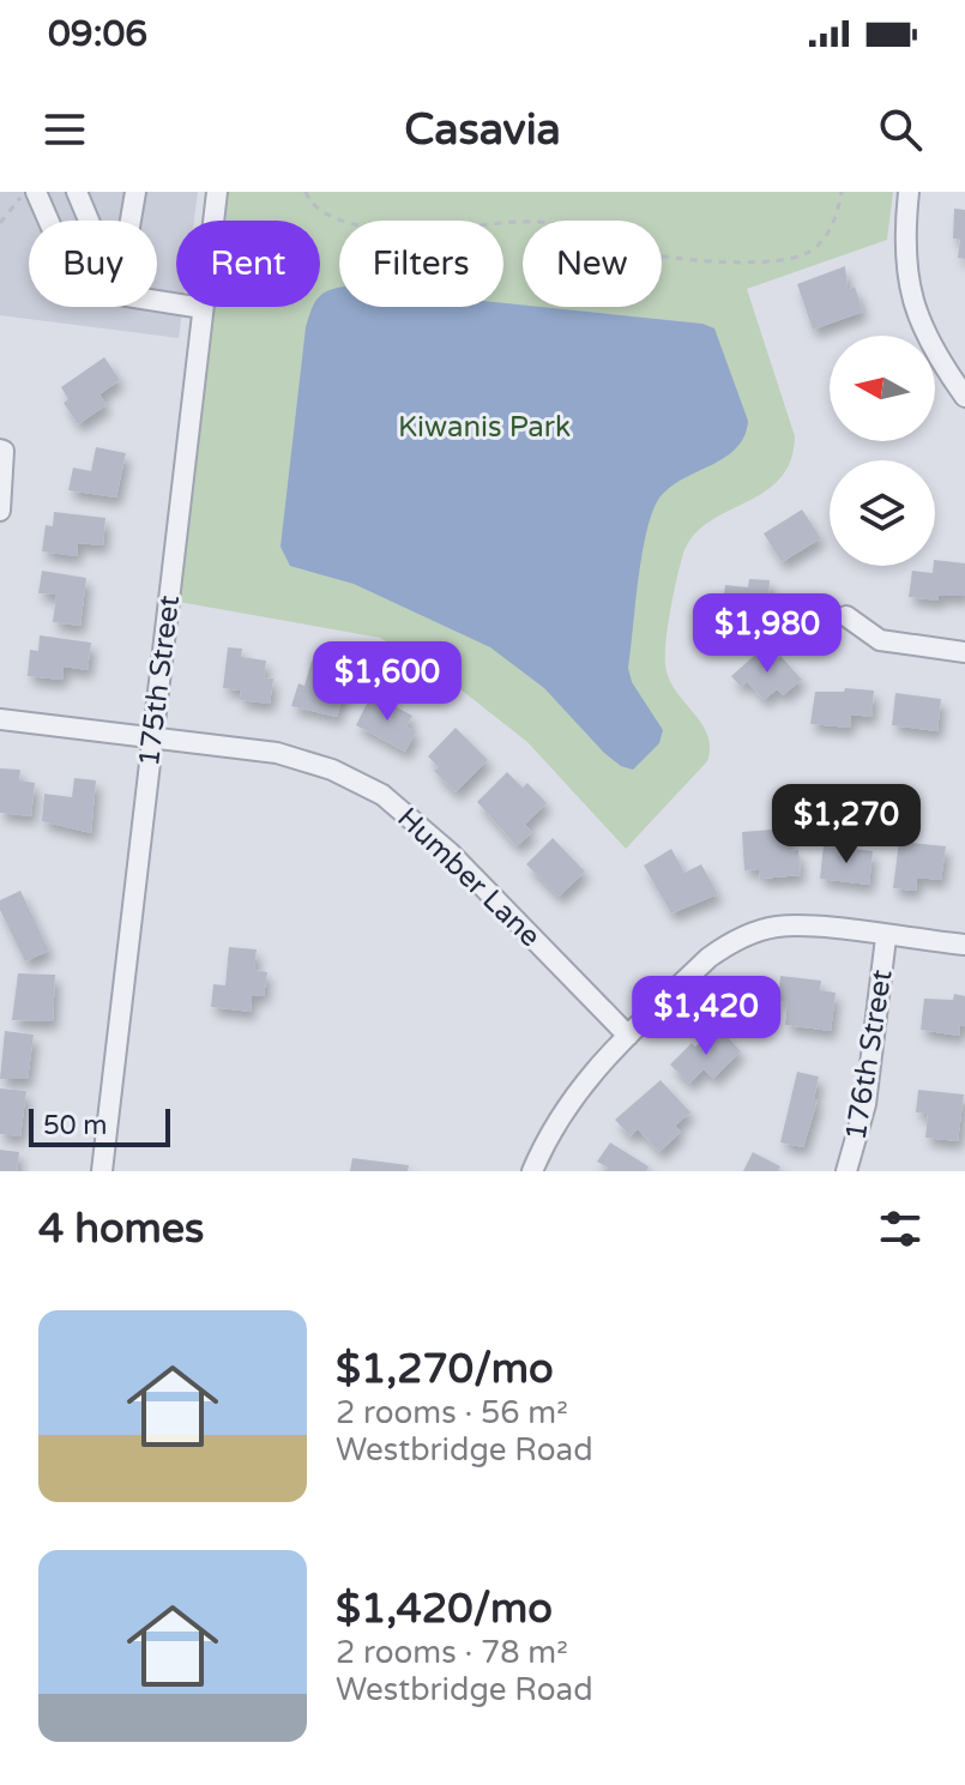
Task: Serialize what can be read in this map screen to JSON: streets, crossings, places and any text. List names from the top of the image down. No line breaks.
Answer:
{"streets":{"street":["175th Street","Humber Lane","176th Street"]},"crossings":[["175th Street","Humber Lane"]],"parks":["Kiwanis Park"],"scale_bar":"50 m","north":"left","page":{"status":"09:06","header":"Casavia","chip":["Buy","Rent","Filters","New"],"price":["$1,980","$1,600","$1,270","$1,420"],"scale":"50 m","heading":"4 homes","list":[{"name":"$1,270/mo","note":"2 rooms · 56 m² · Westbridge Road"},{"name":"$1,420/mo","note":"2 rooms · 78 m² · Westbridge Road"}]}}
